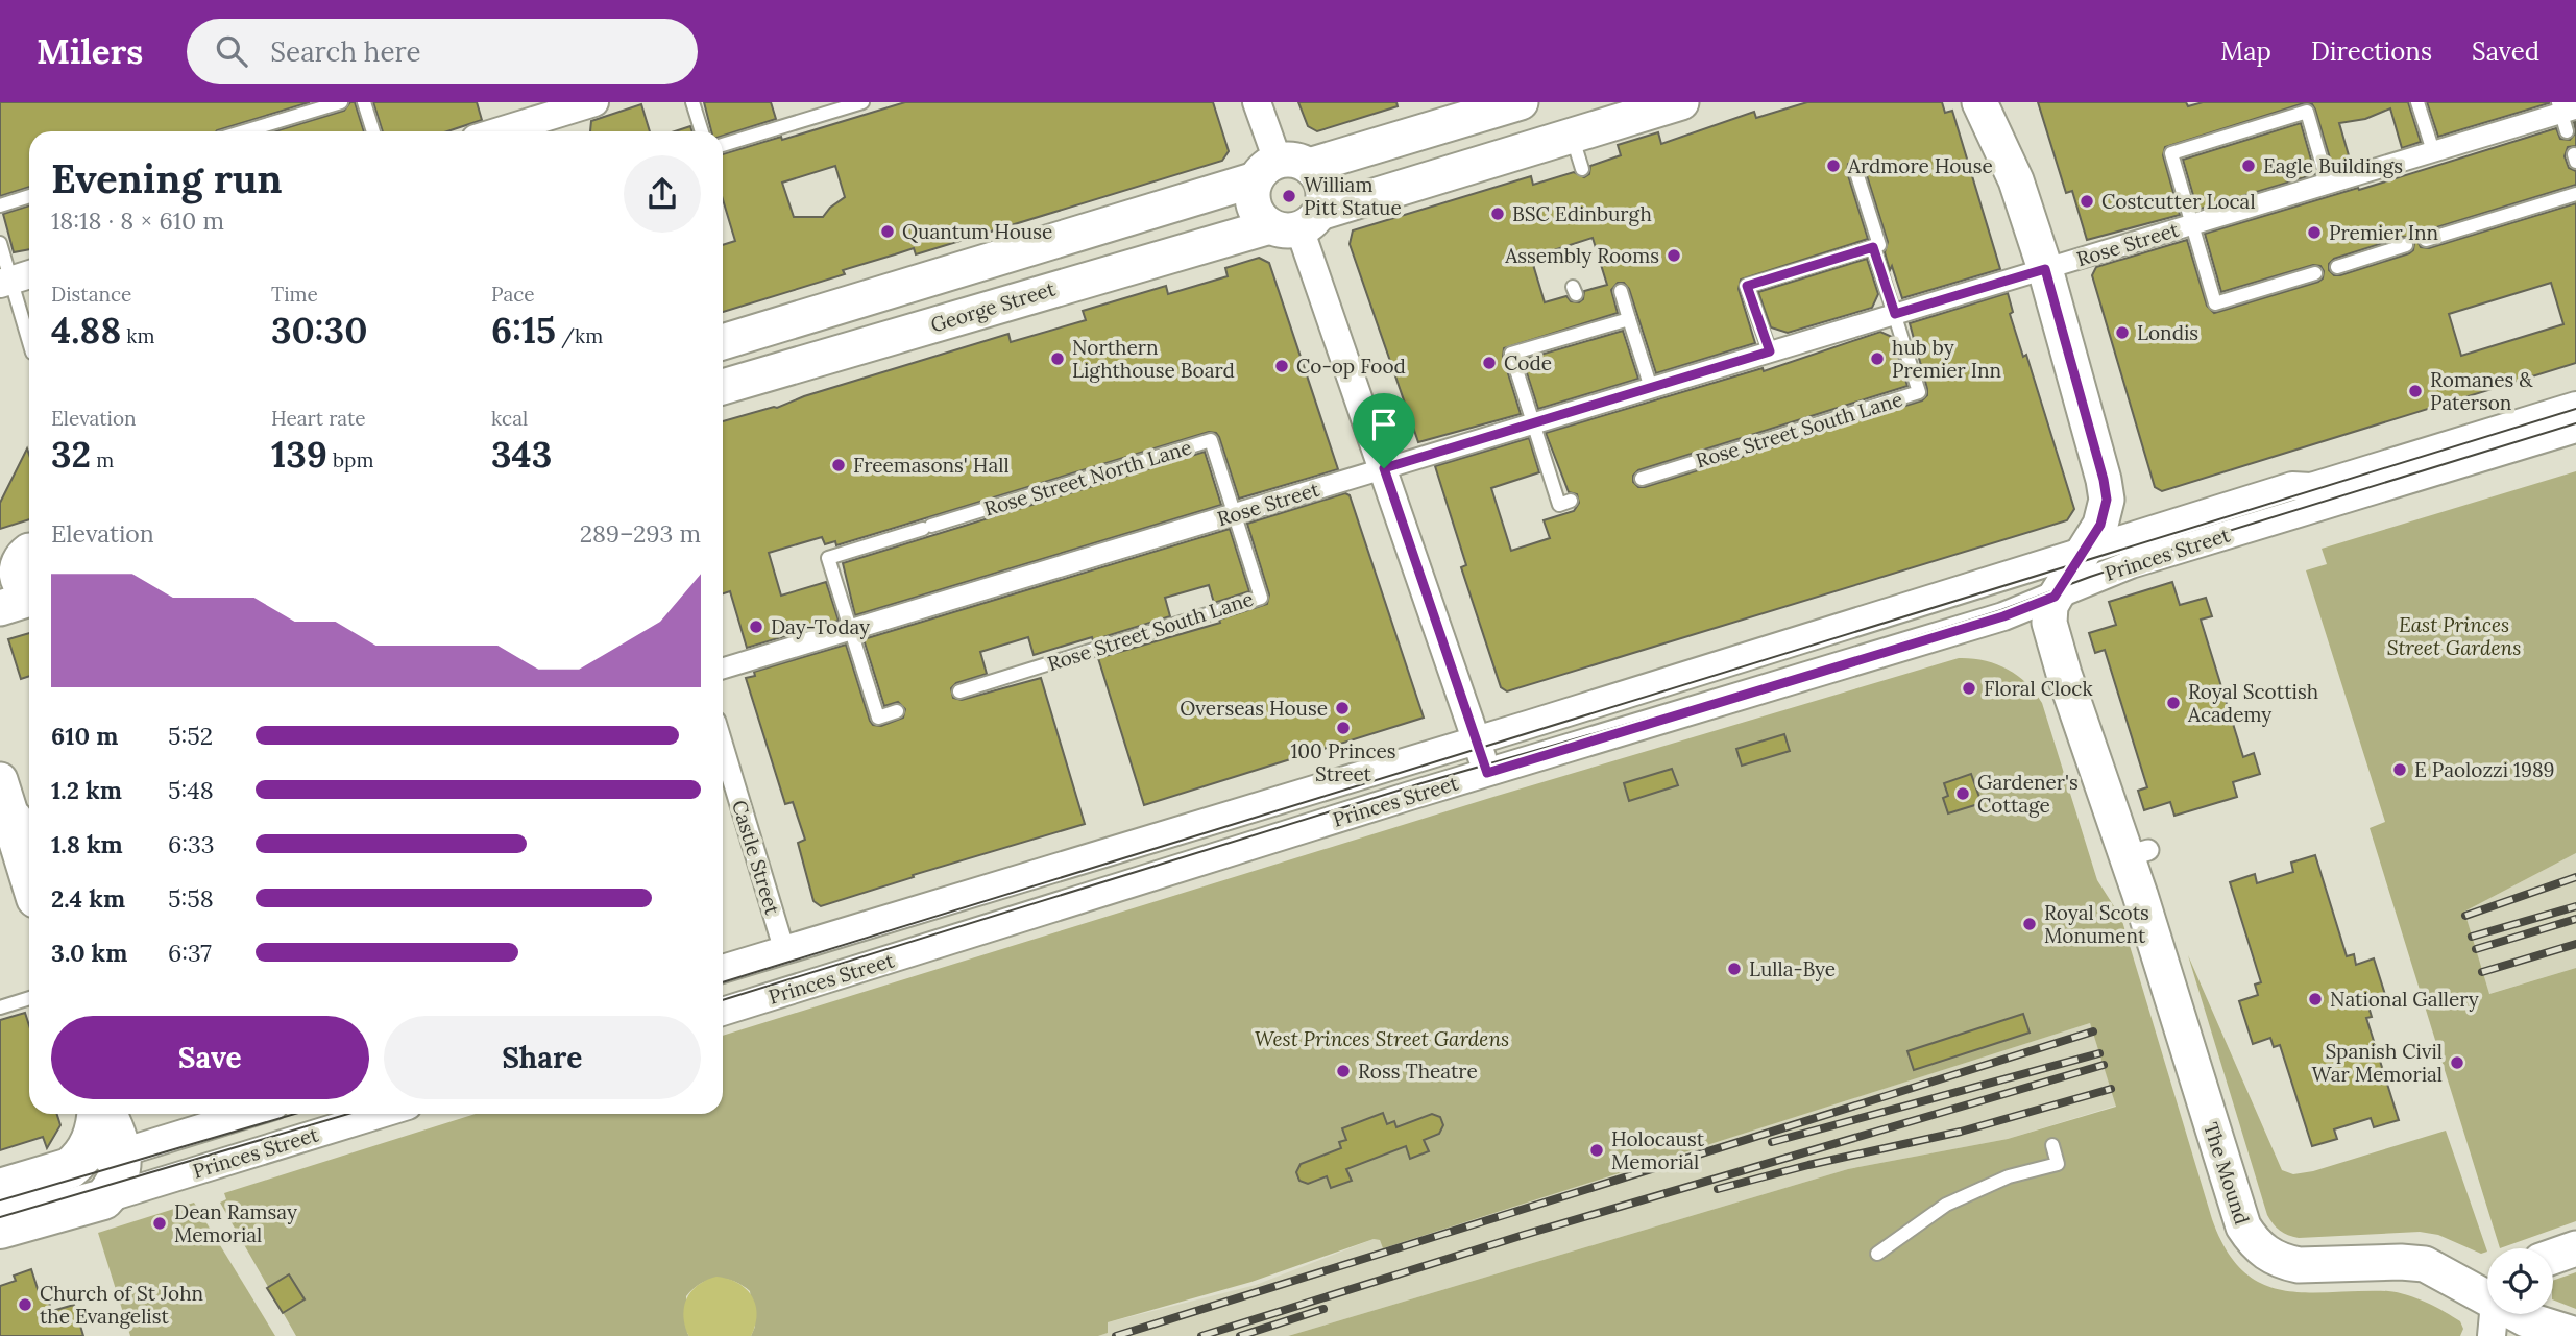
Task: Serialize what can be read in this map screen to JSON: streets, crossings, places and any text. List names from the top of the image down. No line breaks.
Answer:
{"streets":{"main road":["Princes Street"],"street":["Rose Street","George Street","Castle Street","The Mound"],"lane":["Rose Street South Lane","Rose Street North Lane"]},"crossings":[["Rose Street","Rose Street South Lane"],["Rose Street","Rose Street North Lane"],["Rose Street","The Mound"],["Rose Street South Lane","Rose Street North Lane"],["Princes Street","Castle Street"],["Princes Street","The Mound"]],"parks":["East Princes Street Gardens","West Princes Street Gardens"],"places":["Ardmore House","Eagle Buildings","William Pitt Statue","Costcutter Local","BSC Edinburgh","Quantum House","Premier Inn","Assembly Rooms","Londis","Northern Lighthouse Board","hub by Premier Inn","Code","Co-op Food","Romanes & Paterson","Freemasons' Hall","Day-Today","Floral Clock","Royal Scottish Academy","Overseas House","100 Princes Street","E Paolozzi 1989","Gardener's Cottage","Royal Scots Monument","Lulla-Bye","National Gallery","Spanish Civil War Memorial","Ross Theatre","Holocaust Memorial","Dean Ramsay Memorial","Church of St John the Evangelist"],"page":{"header":"Milers","search":"Search here","nav":["Map","Directions","Saved"],"heading":["Evening run","18:18 · 8 × 610 m"],"stats":[["Distance","4.88 km"],["Time","30:30"],["Pace","6:15 /km"],["Elevation","32 m"],["Heart rate","139 bpm"],["kcal","343"]],"chart":["Elevation","289–293 m"],"list":[{"name":"610 m","note":"5:52"},{"name":"1.2 km","note":"5:48"},{"name":"1.8 km","note":"6:33"},{"name":"2.4 km","note":"5:58"},{"name":"3.0 km","note":"6:37"}],"buttons":["Save","Share"]}}
